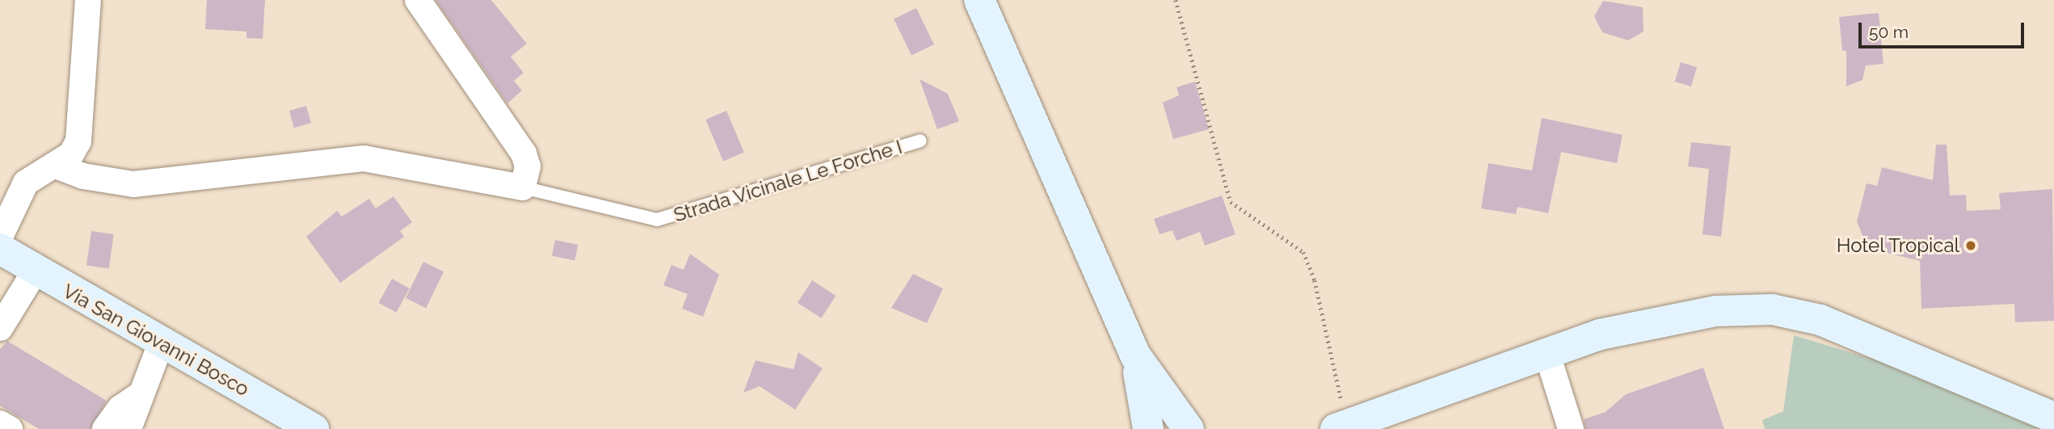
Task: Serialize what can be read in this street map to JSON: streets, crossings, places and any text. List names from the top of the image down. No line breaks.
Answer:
{"streets":{"main road":["Via San Giovanni Bosco"],"street":["Strada Vicinale Le Forche I"]},"places":["Hotel Tropical"],"scale_bar":"50 m"}
